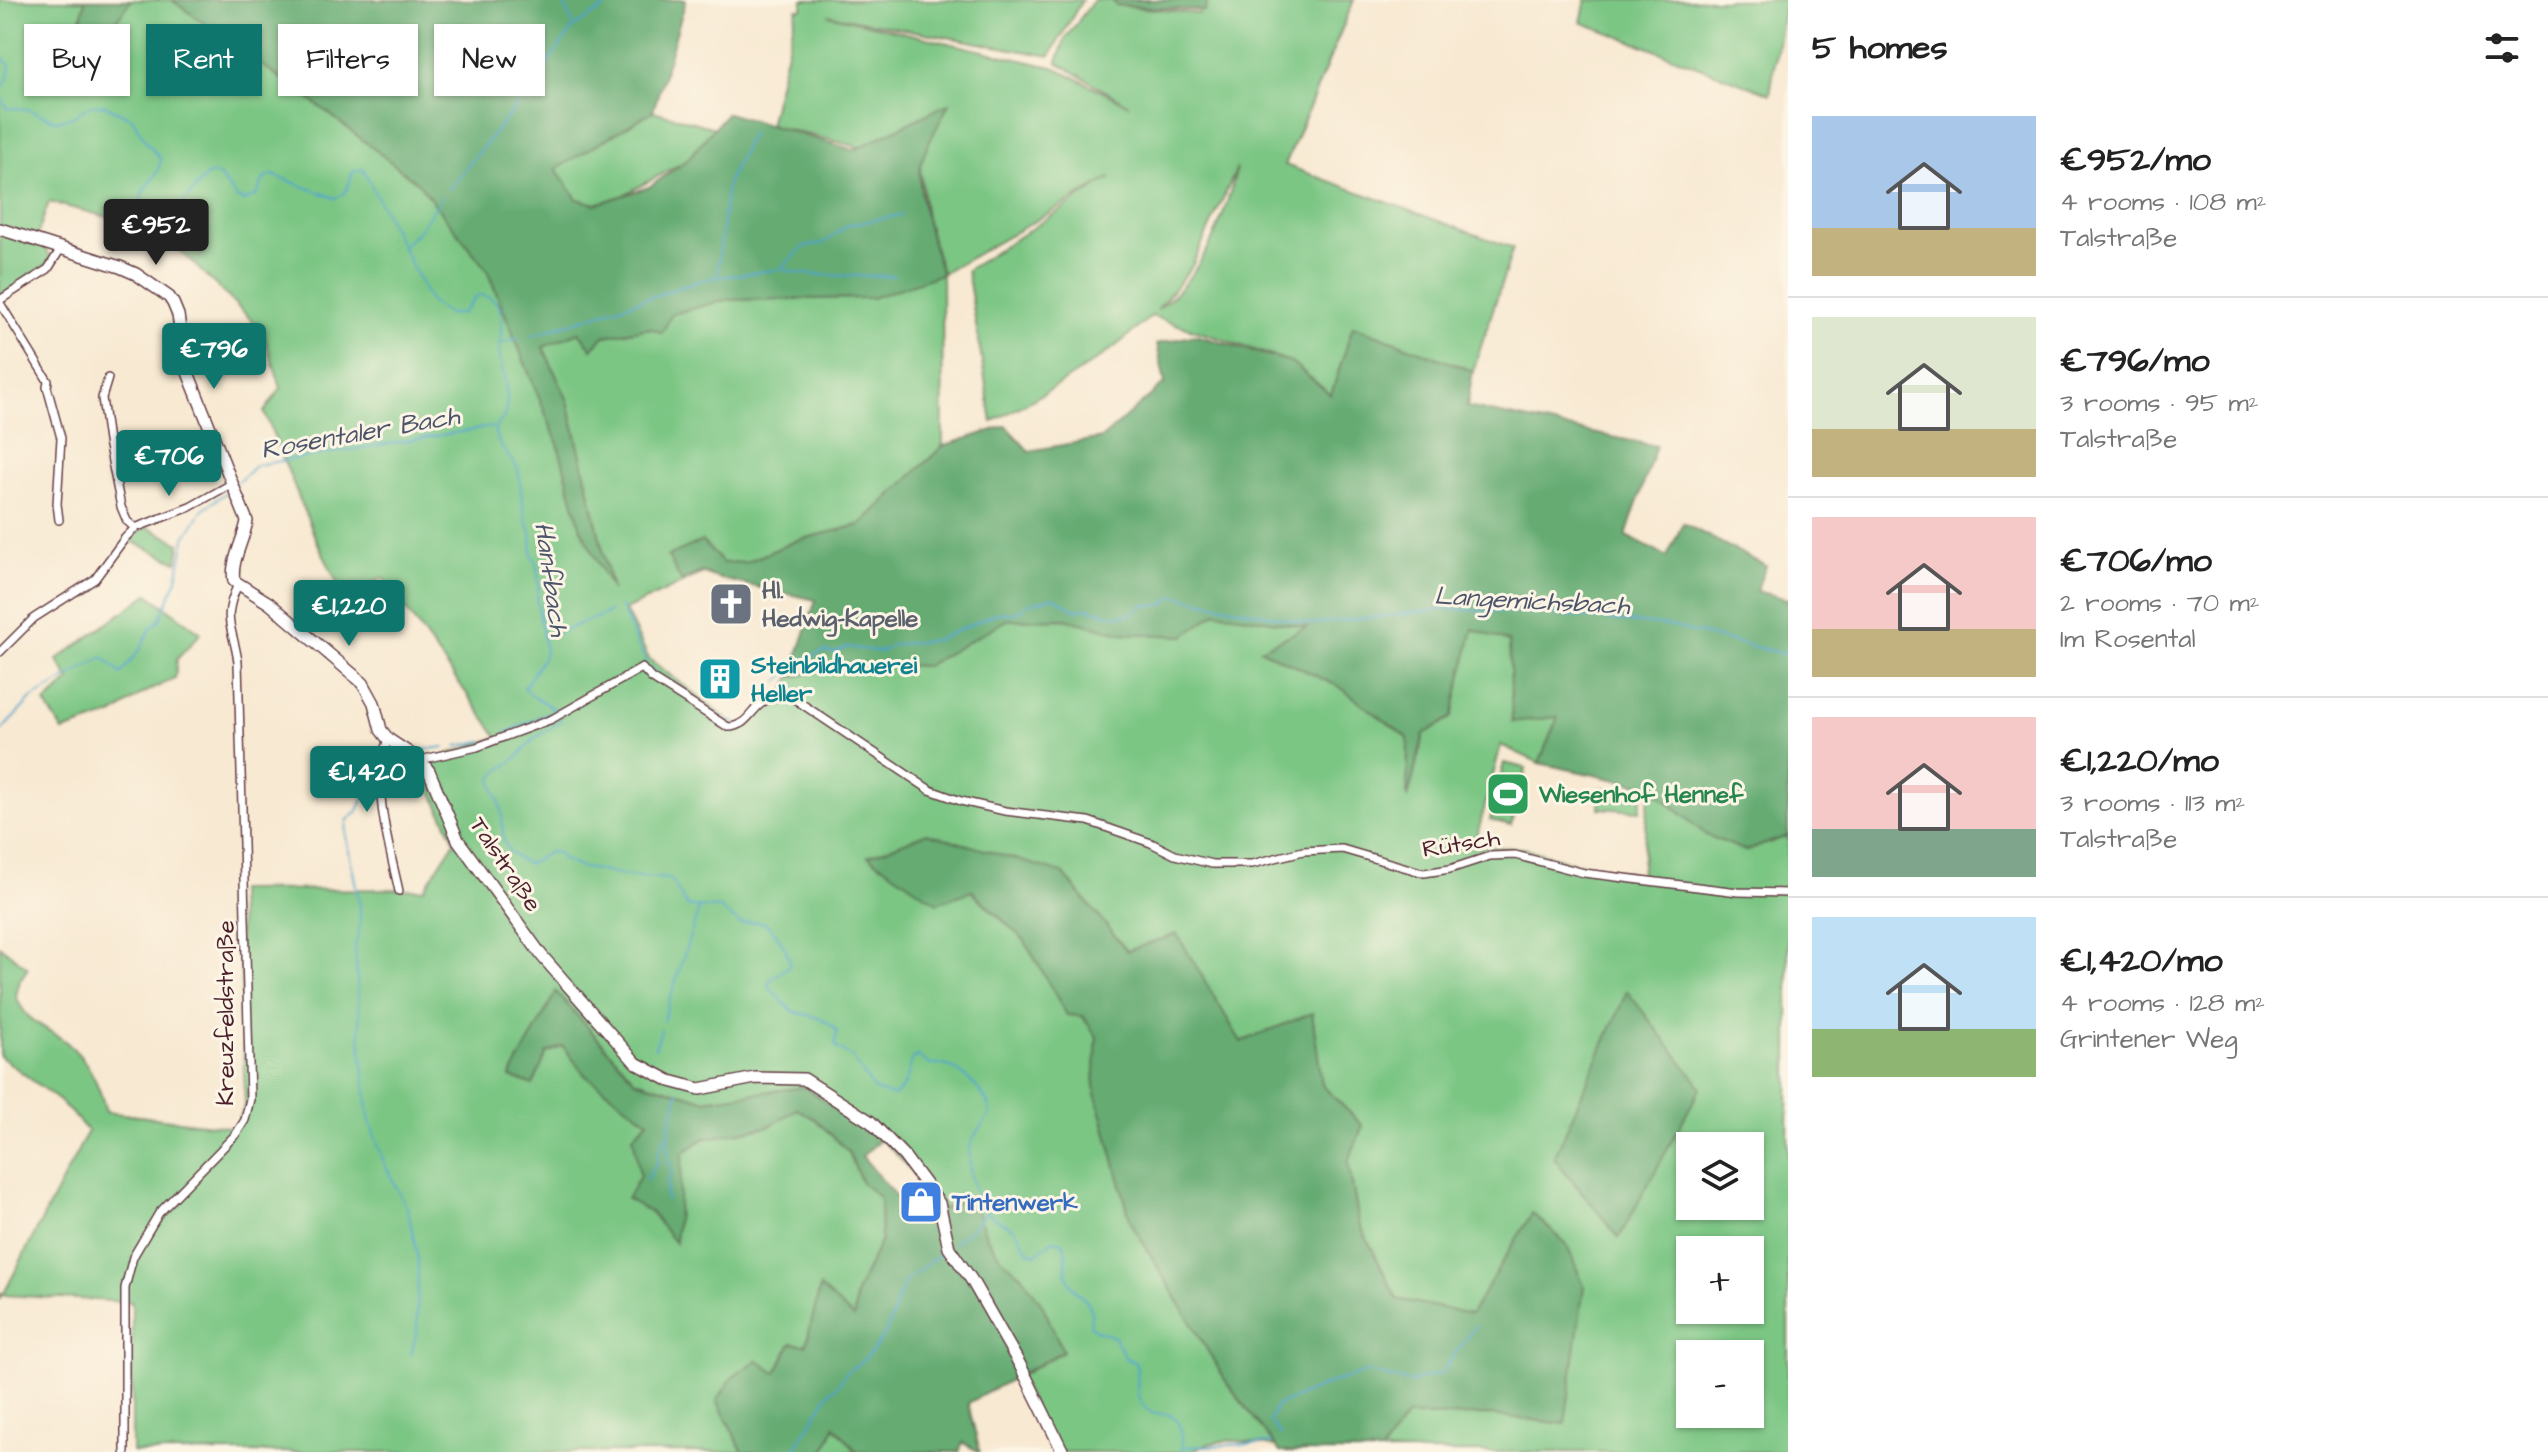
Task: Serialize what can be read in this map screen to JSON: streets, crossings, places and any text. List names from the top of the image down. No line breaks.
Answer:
{"streets":{"main road":["Talstraße"],"street":["Rütsch","Kreuzfeldstraße"]},"crossings":[["Rütsch","Talstraße"]],"water":["Rosentaler Bach","Hanfbach","Langemichsbach"],"places":{"church":["Hl. Hedwig-Kapelle"],"building":["Steinbildhauerei Heller"],"sports":["Wiesenhof Hennef"],"shop":["Tintenwerk"]},"page":{"heading":"5 homes","chip":["Buy","Rent","Filters","New"],"list":[{"name":"€952/mo","note":"4 rooms · 108 m² · Talstraße"},{"name":"€796/mo","note":"3 rooms · 95 m² · Talstraße"},{"name":"€706/mo","note":"2 rooms · 70 m² · Im Rosental"},{"name":"€1,220/mo","note":"3 rooms · 113 m² · Talstraße"},{"name":"€1,420/mo","note":"4 rooms · 128 m² · Grintener Weg"}],"price":["€952","€796","€706","€1,220","€1,420"],"map_buttons":["+","−"]}}
